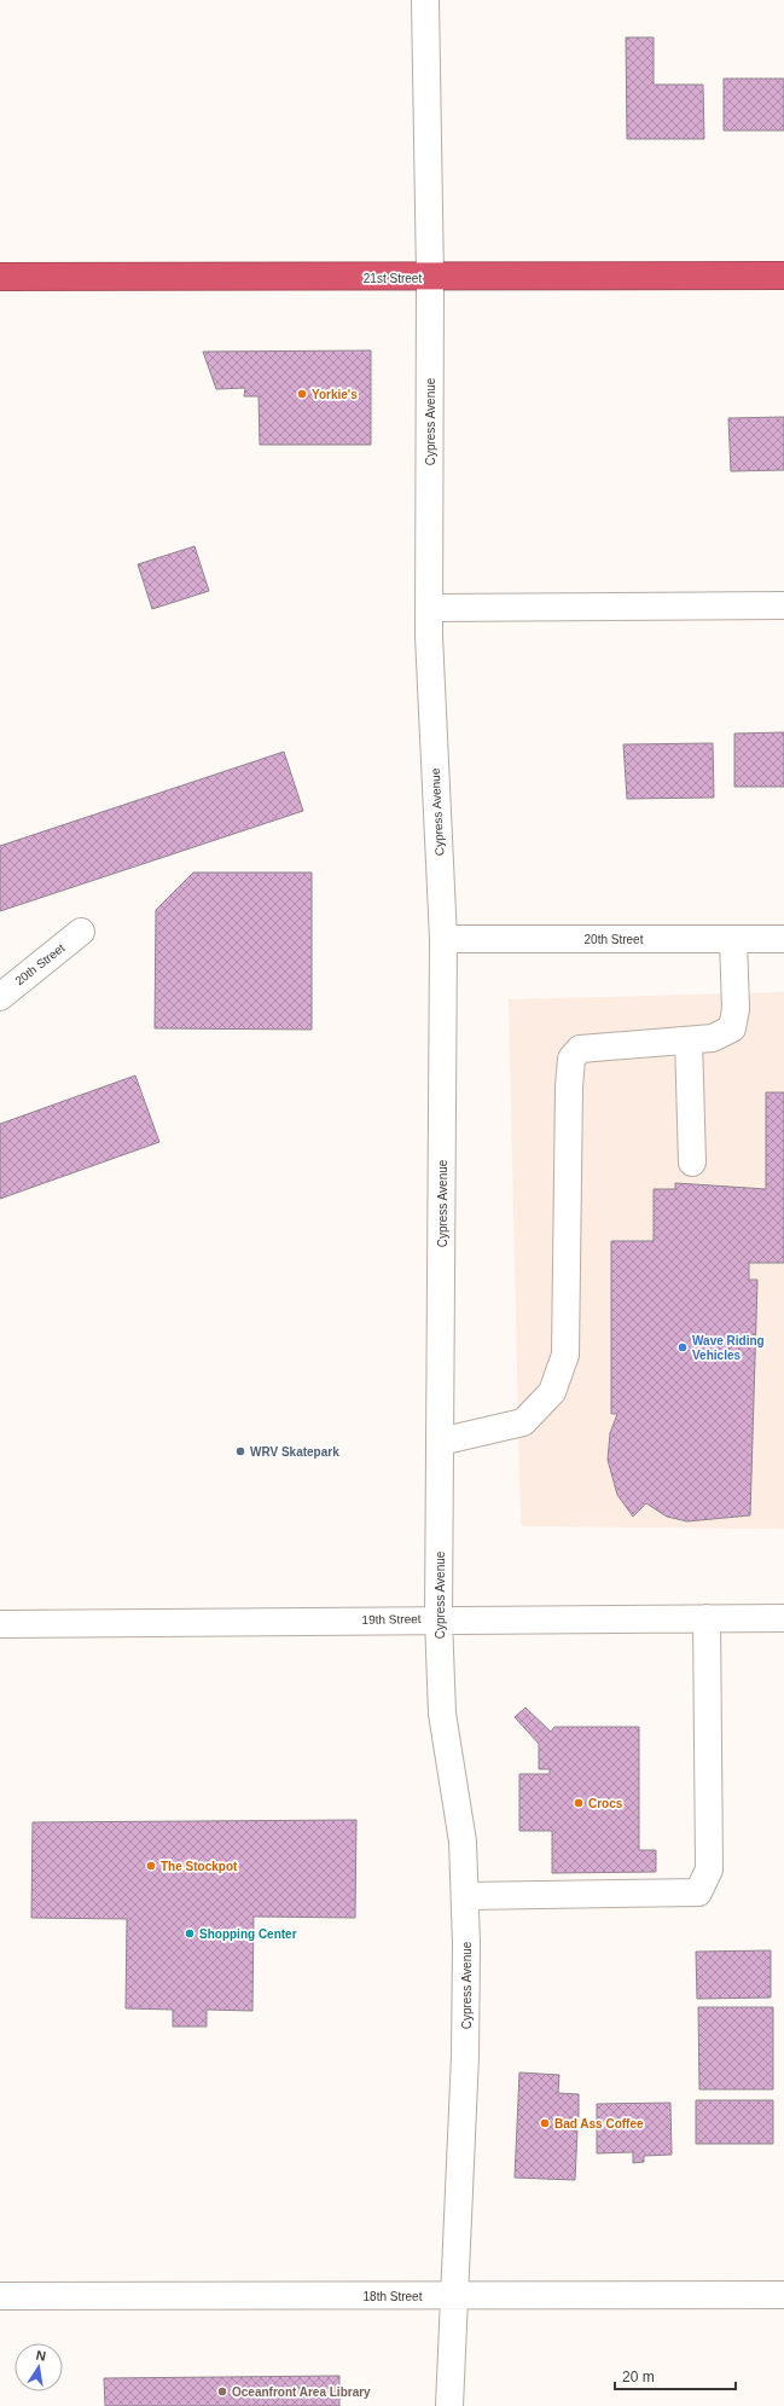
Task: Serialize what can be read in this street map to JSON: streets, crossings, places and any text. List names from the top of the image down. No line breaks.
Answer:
{"streets":{"highway":["21st Street"],"street":["Cypress Avenue","20th Street","19th Street","18th Street"]},"crossings":[["21st Street","Cypress Avenue"],["Cypress Avenue","20th Street"],["Cypress Avenue","19th Street"],["Cypress Avenue","18th Street"]],"places":["Yorkie's","Wave Riding Vehicles","WRV Skatepark","Crocs","The Stockpot","Shopping Center","Bad Ass Coffee","Oceanfront Area Library"],"scale_bar":"20 m","north":"top"}
